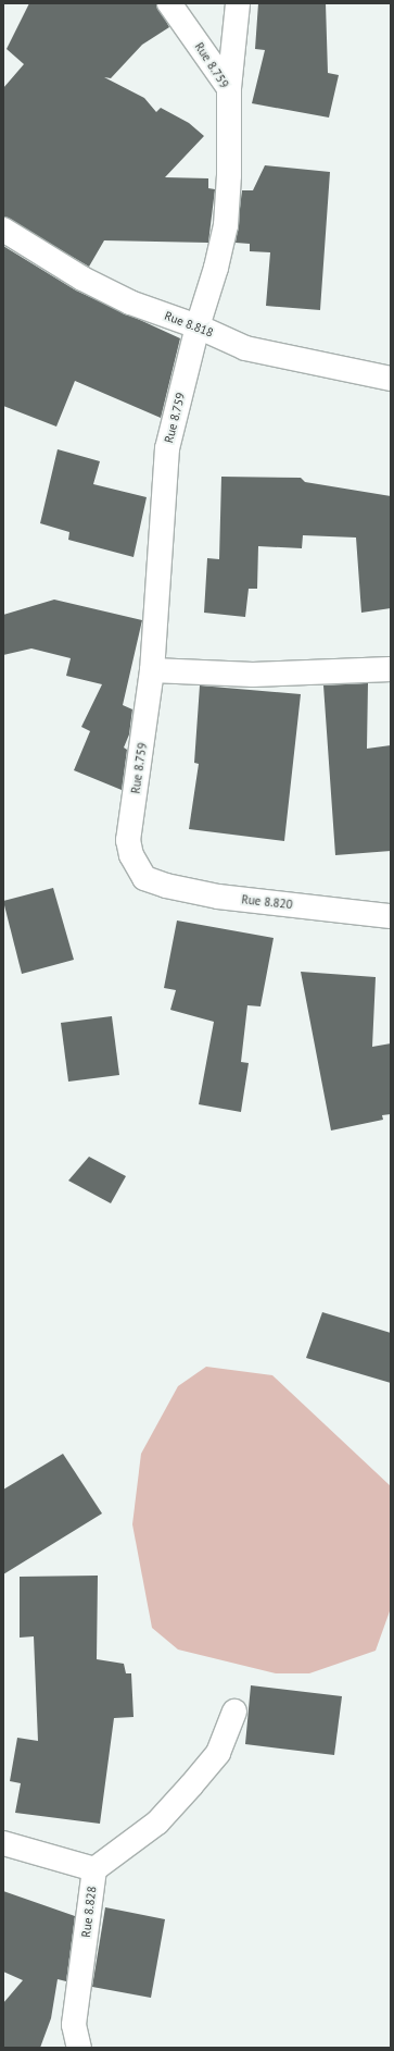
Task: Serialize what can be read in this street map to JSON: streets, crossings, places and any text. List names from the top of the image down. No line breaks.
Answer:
{"streets":{"street":["Rue 8.759","Rue 8.818","Rue 8.820","Rue 8.828"]},"crossings":[["Rue 8.759","Rue 8.818"],["Rue 8.759","Rue 8.820"]]}
